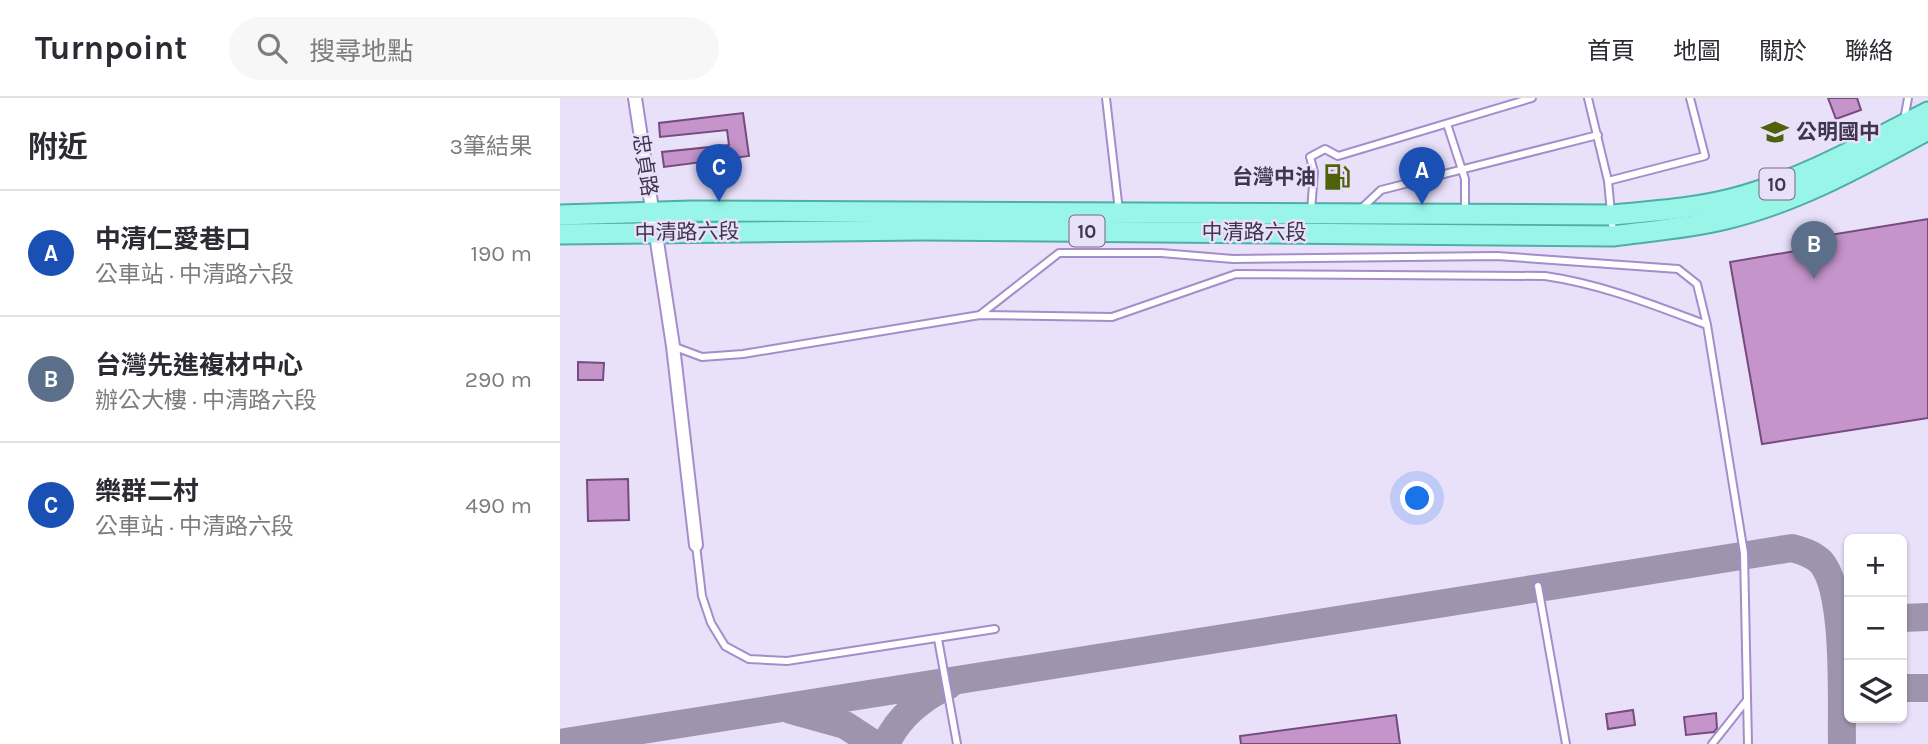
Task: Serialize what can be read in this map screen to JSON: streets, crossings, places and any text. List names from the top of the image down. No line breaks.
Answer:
{"streets":{"main road":["10","中清路六段"],"street":["忠貞路"]},"crossings":[["忠貞路","中清路六段"]],"places":{"school or university":["公明國中"],"fuel station":["台灣中油"]},"page":{"header":"Turnpoint","search":"搜尋地點","nav":["首頁","地圖","關於","聯絡"],"heading":["附近","3筆結果"],"pins":["C","A","B"],"list":[{"mark":"A","name":"中清仁愛巷口","note":"公車站 · 中清路六段","value":"190 m"},{"mark":"B","name":"台灣先進複材中心","note":"辦公大樓 · 中清路六段","value":"290 m"},{"mark":"C","name":"樂群二村","note":"公車站 · 中清路六段","value":"490 m"}],"map_buttons":["+","−"]}}
